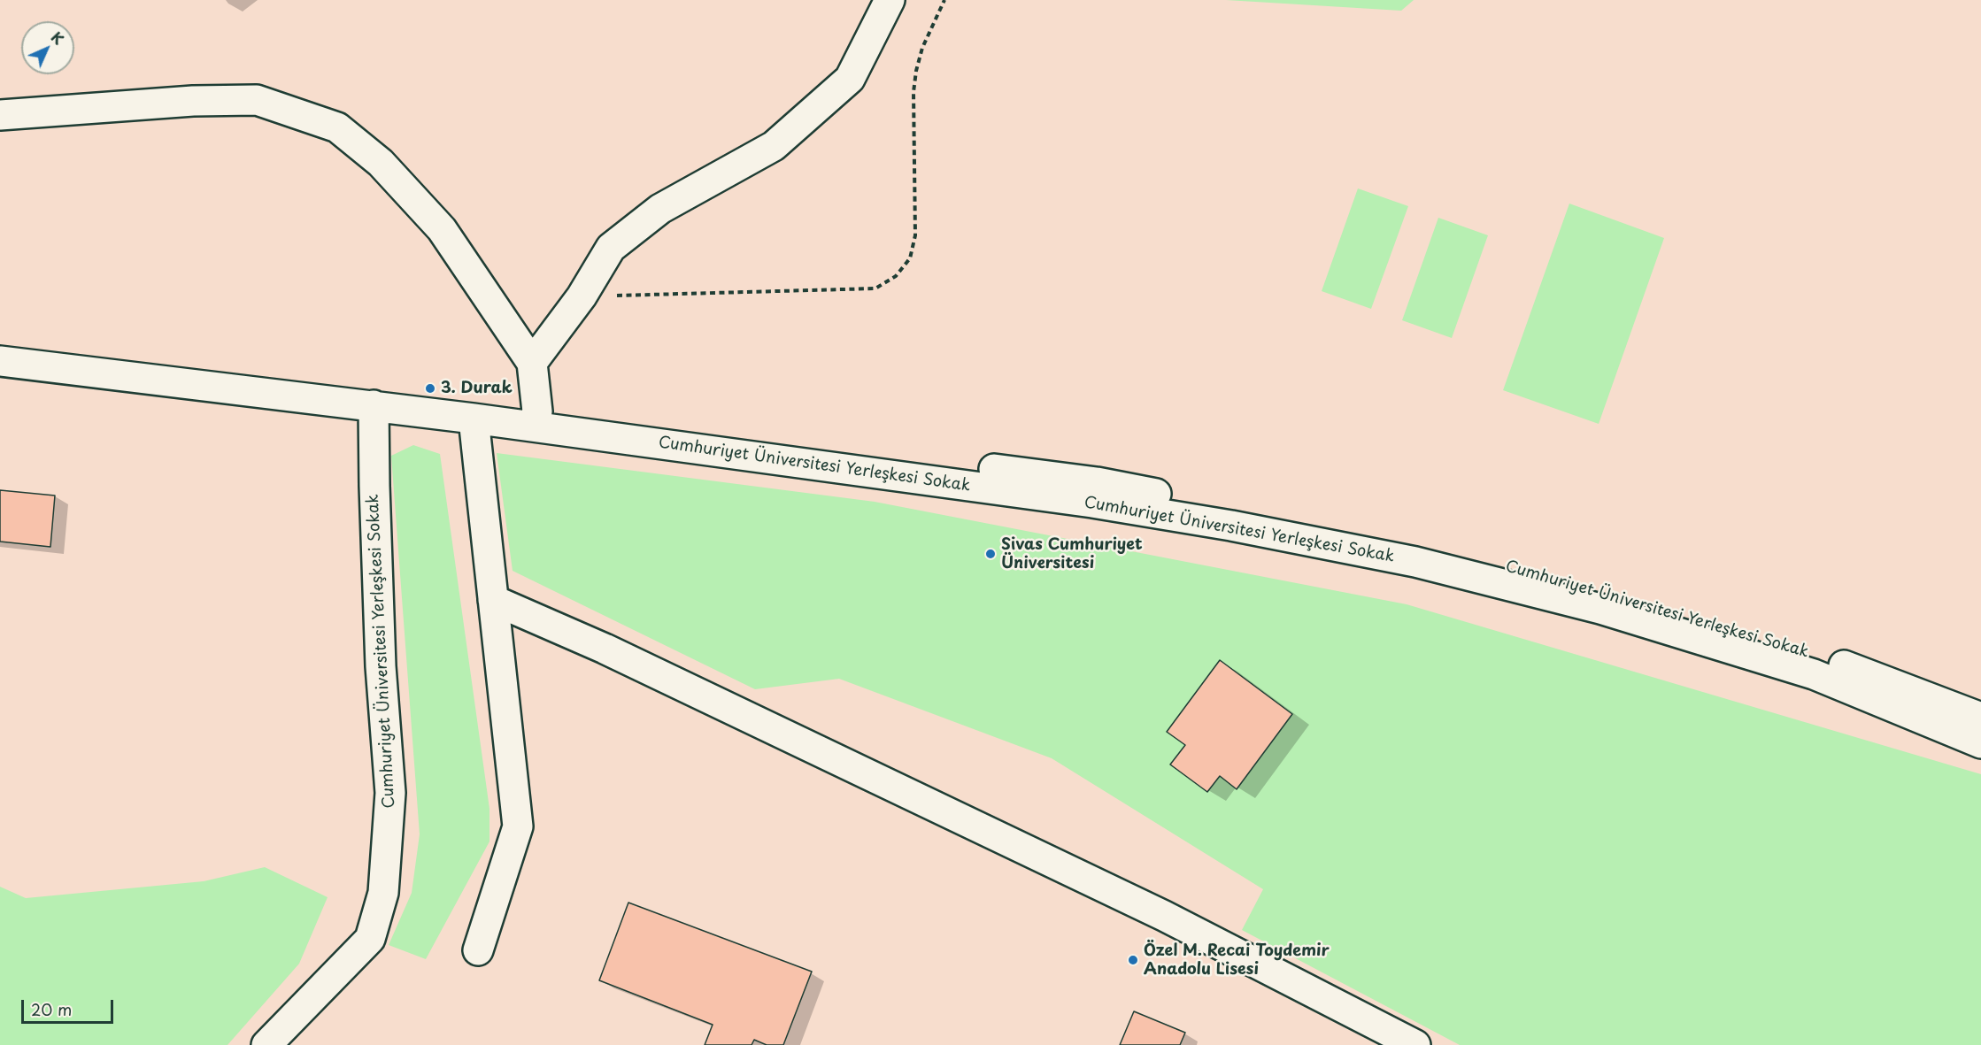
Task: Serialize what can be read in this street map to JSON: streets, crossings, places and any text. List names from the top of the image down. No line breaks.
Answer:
{"streets":{"street":["Cumhuriyet Üniversitesi Yerleşkesi Sokak"]},"places":["3. Durak","Sivas Cumhuriyet Üniversitesi","Özel M. Recai Toydemir Anadolu Lisesi"],"scale_bar":"20 m","north":"top right"}
